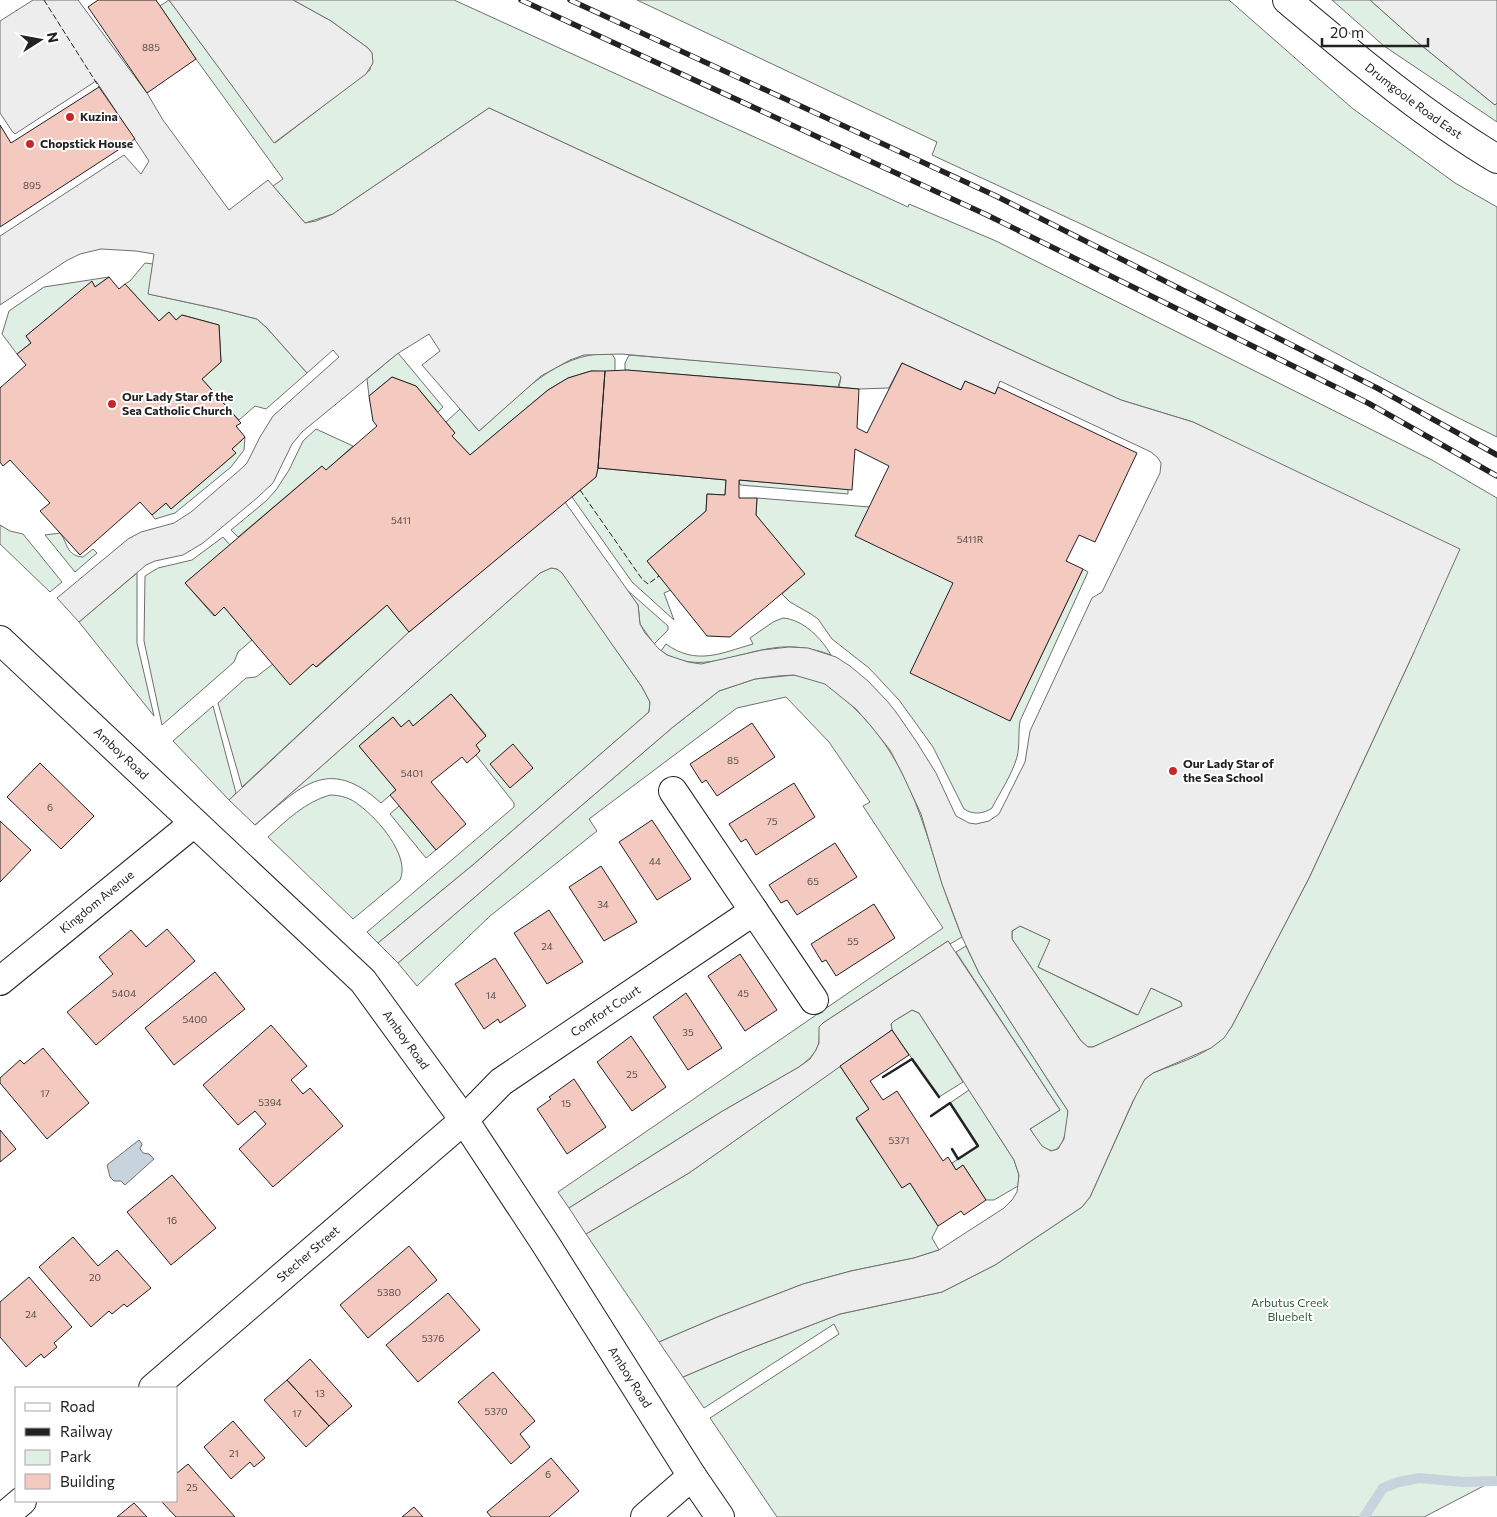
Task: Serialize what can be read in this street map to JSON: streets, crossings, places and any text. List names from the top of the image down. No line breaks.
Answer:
{"streets":{"main road":["Drumgoole Road East","Amboy Road","Kingdom Avenue","Comfort Court","Stecher Street"]},"crossings":[["Amboy Road","Kingdom Avenue"],["Amboy Road","Comfort Court"],["Amboy Road","Stecher Street"],["Comfort Court","Stecher Street"]],"parks":["Arbutus Creek Bluebelt"],"places":["Kuzina","Chopstick House","Our Lady Star of the Sea Catholic Church","Our Lady Star of the Sea School"],"house_numbers":["885","895","5411","5411R","85","5401","6","75","44","65","34","55","24","5404","45","14","5400","35","25","17","5394","15","5371","16","20","5380","24","5376","13","5370","17","21","6","25"],"legend":["Road","Railway","Park","Building"],"scale_bar":"20 m","north":"right"}
